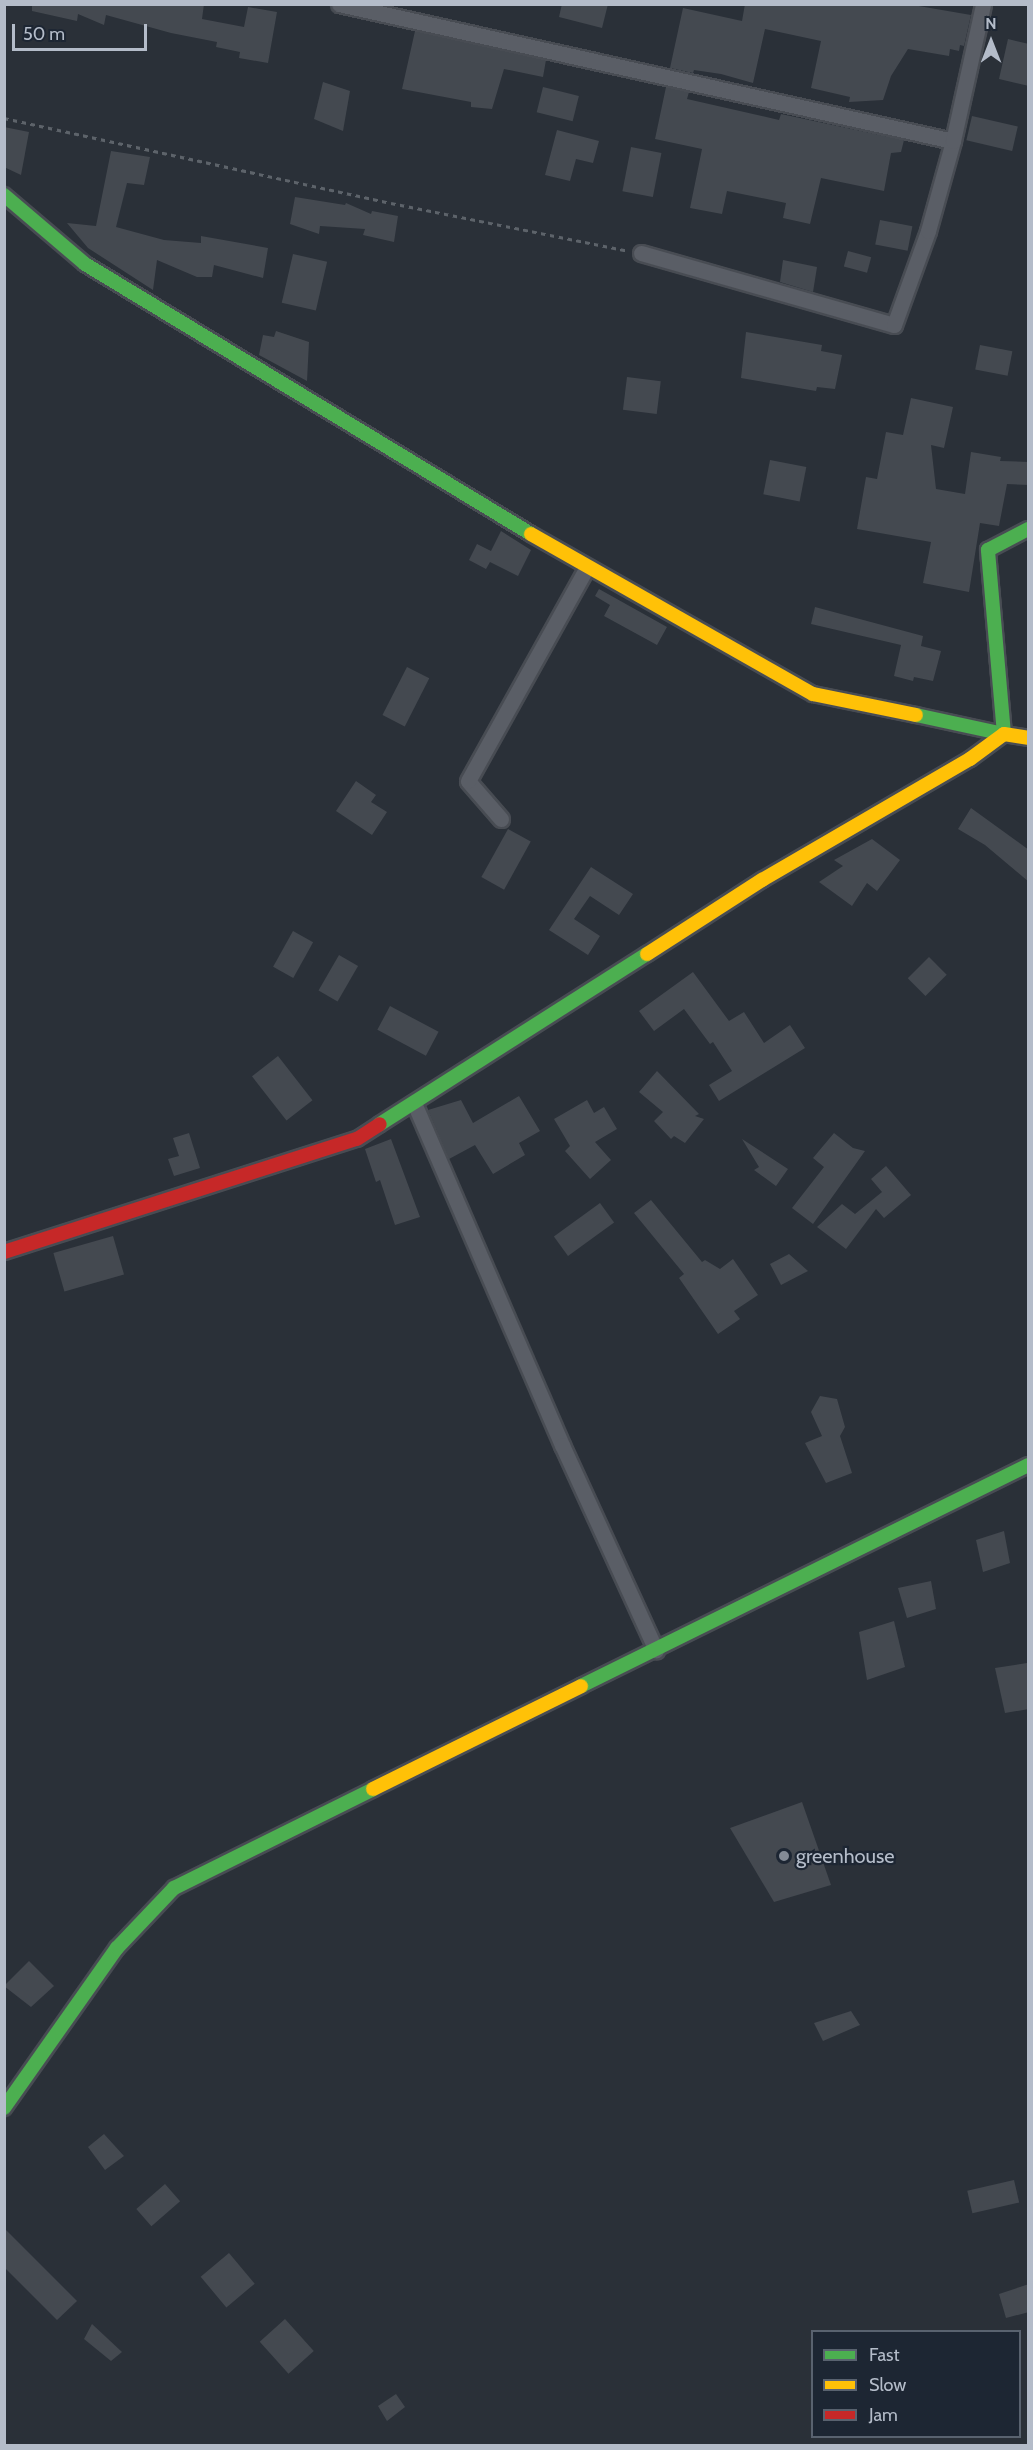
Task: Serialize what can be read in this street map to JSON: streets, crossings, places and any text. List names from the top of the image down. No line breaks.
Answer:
{"places":["greenhouse"],"legend":["Fast","Slow","Jam"],"scale_bar":"50 m","north":"top"}
